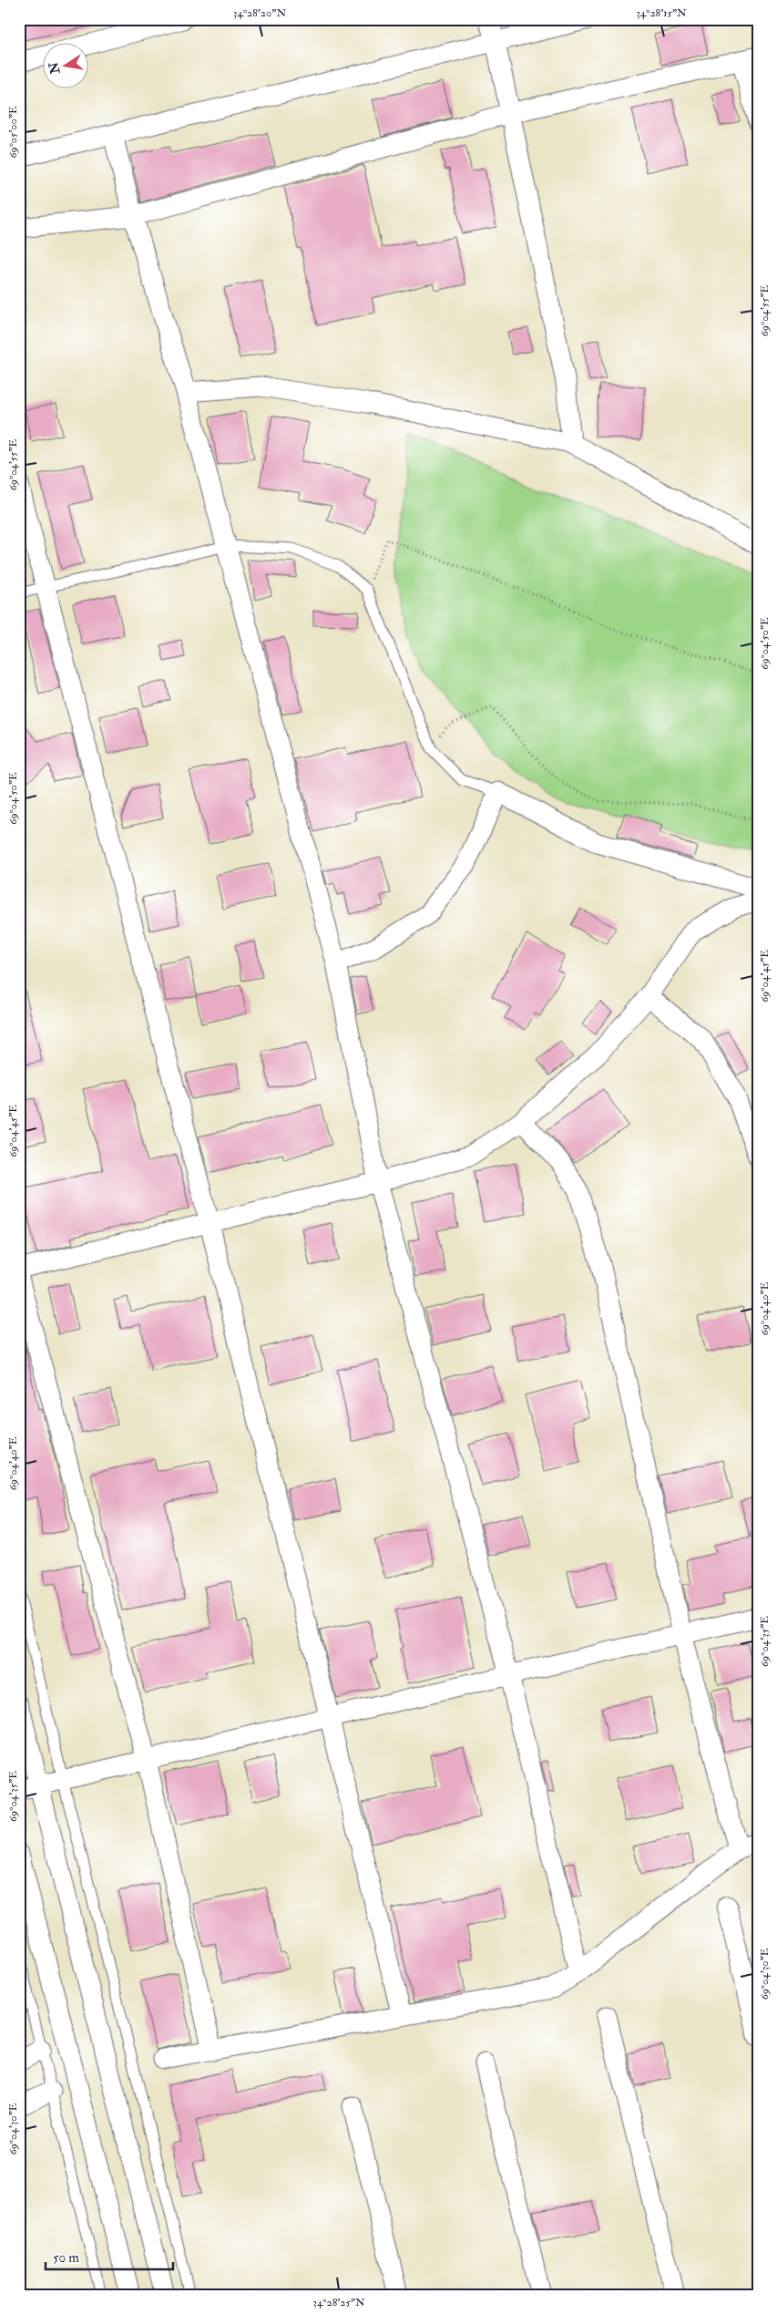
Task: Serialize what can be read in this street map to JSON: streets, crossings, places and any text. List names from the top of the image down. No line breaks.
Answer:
{"scale_bar":"50 m","north":"left","coordinates":["34°28'20\"N","34°28'15\"N","69°05'00\"E","69°04'55\"E","69°04'50\"E","69°04'45\"E","69°04'40\"E","69°04'35\"E","69°04'30\"E","34°28'25\"N"]}
